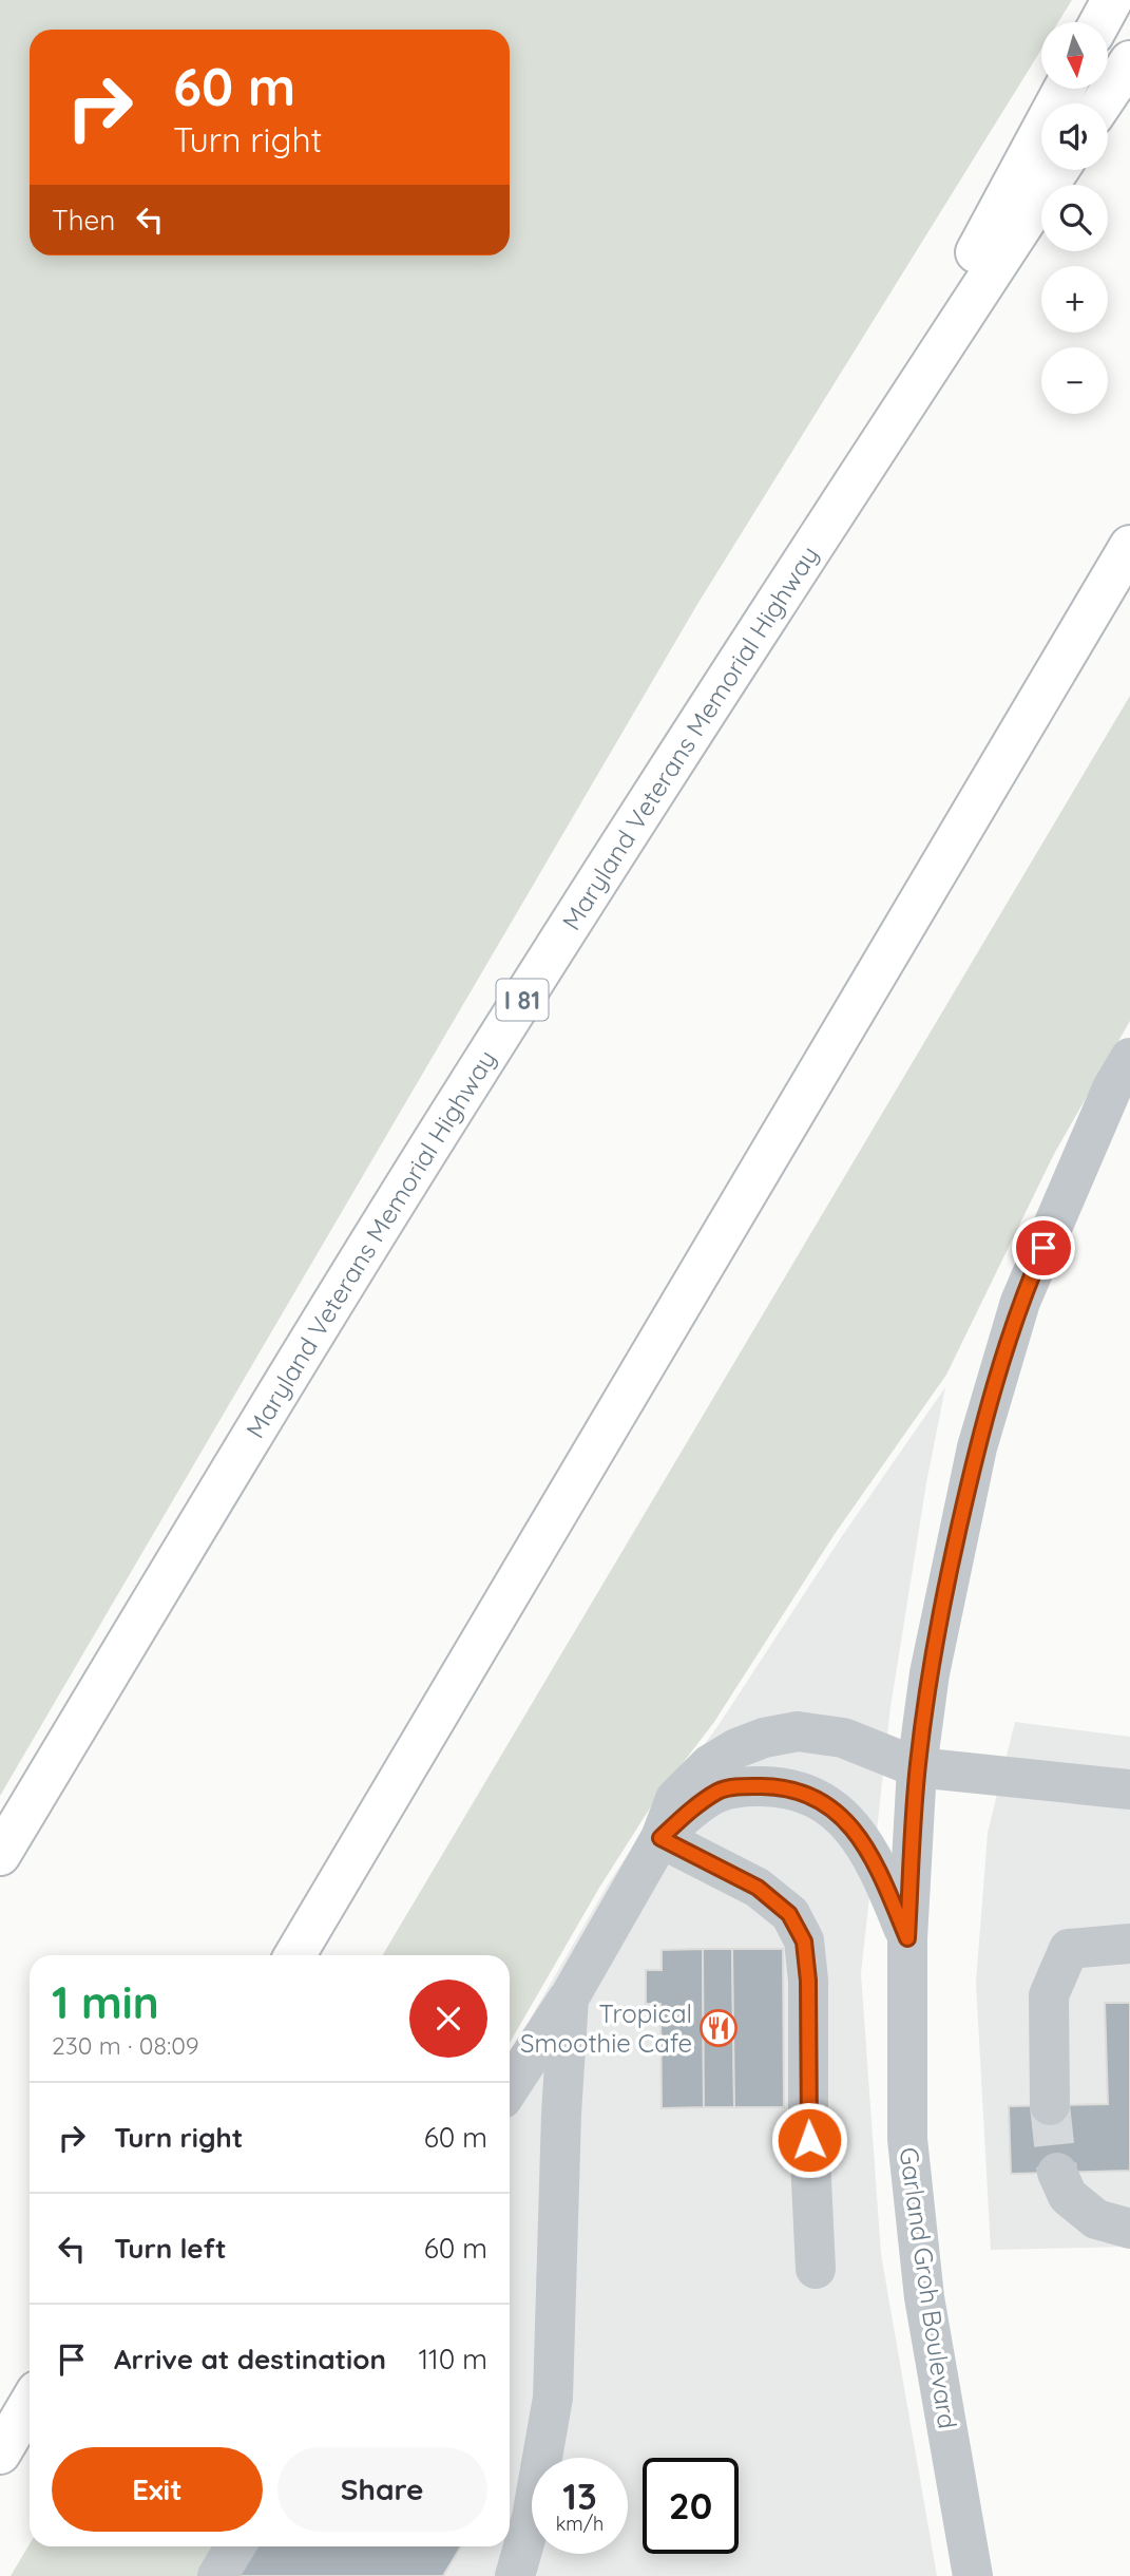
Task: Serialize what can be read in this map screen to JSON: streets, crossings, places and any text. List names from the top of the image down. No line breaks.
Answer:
{"streets":{"highway":["Maryland Veterans Memorial Highway","I 81"],"street":["Garland Groh Boulevard"]},"places":{"restaurant":["Tropical Smoothie Cafe"]},"north":"bottom","page":{"map_buttons":["+","−"],"turn":["60 m","Turn right"],"then":"Then","heading":["1 min","230 m · 08:09"],"list":[{"name":"Turn right","value":"60 m"},{"name":"Turn left","value":"60 m"},{"name":"Arrive at destination","value":"110 m"}],"buttons":["Exit","Share"],"speed":"13 km/h","limit":"20"}}
